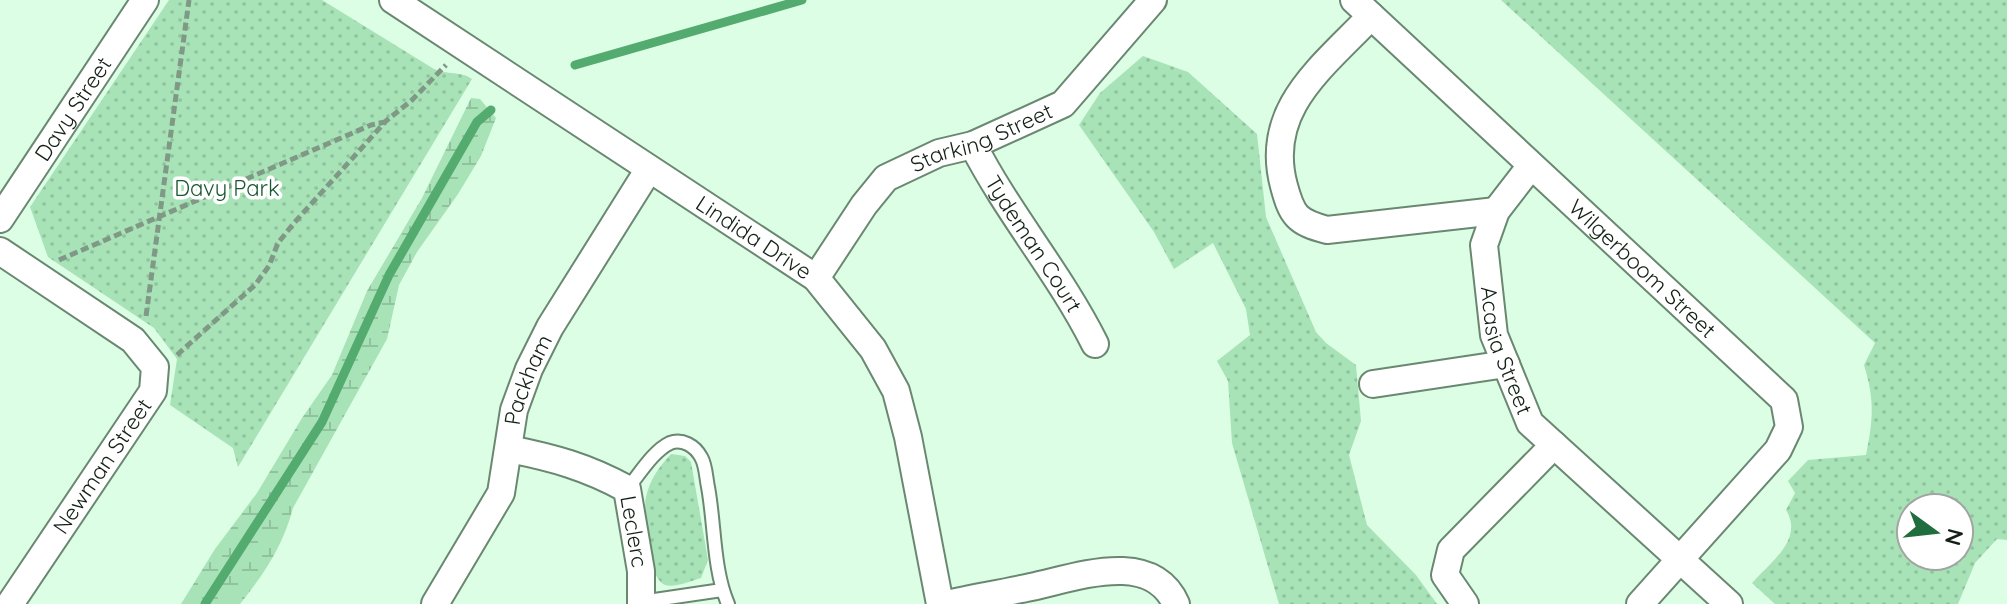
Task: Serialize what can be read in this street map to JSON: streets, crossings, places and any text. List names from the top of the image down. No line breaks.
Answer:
{"streets":{"street":["Davy Street","Starking Street","Lindida Drive","Tydeman Court","Wilgerboom Street","Acasia Street","Packham","Newman Street","Leclerc"]},"crossings":[["Starking Street","Lindida Drive"],["Starking Street","Tydeman Court"],["Lindida Drive","Packham"],["Wilgerboom Street","Acasia Street"],["Packham","Leclerc"]],"parks":["Davy Park"],"north":"right"}
